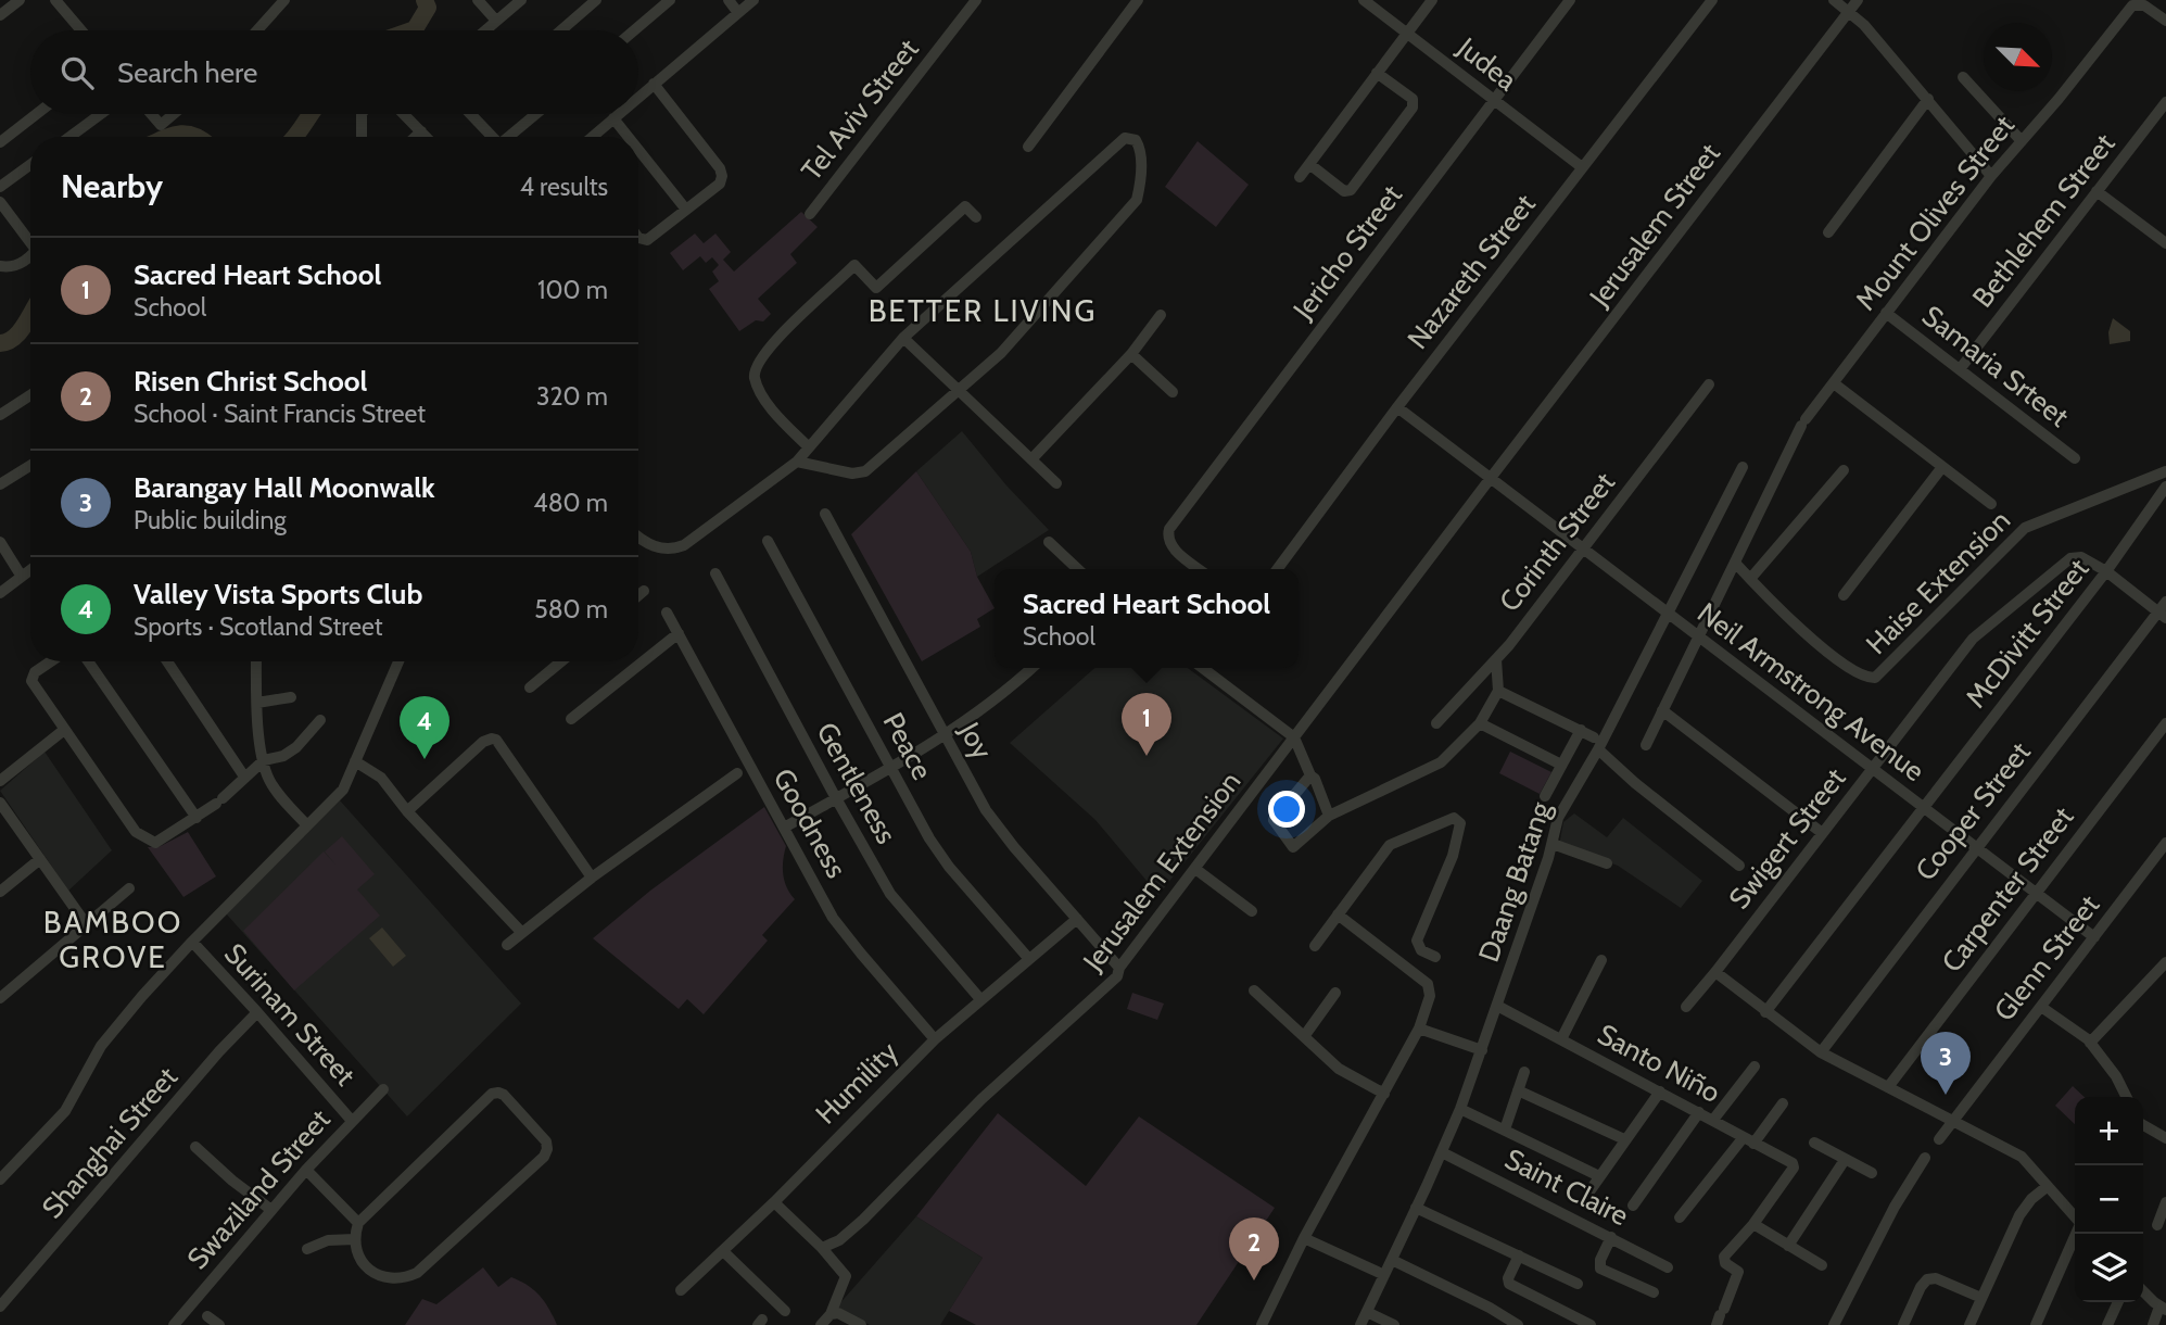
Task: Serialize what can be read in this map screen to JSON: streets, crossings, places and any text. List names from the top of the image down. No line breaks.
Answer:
{"streets":{"street":["Judea","Tel Aviv Street","Mount Olives Street","Bethlehem Street","Jerusalem Street","Jericho Street","Nazareth Street","Samaria Srteet","Corinth Street","Haise Extension","McDivitt Street","Neil Armstrong Avenue","Joy","Peace","Gentleness","Cooper Street","Goodness","Swigert Street","Jerusalem Extension","Daang Batang","Carpenter Street","Glenn Street","Surinam Street","Santo Niño","Humility","Shanghai Street","Saint Claire","Swaziland Street"]},"crossings":[["Judea","Jericho Street"],["Judea","Nazareth Street"],["Mount Olives Street","Samaria Srteet"],["Mount Olives Street","Neil Armstrong Avenue"],["Bethlehem Street","Samaria Srteet"],["Jerusalem Street","Neil Armstrong Avenue"],["Jerusalem Street","Jerusalem Extension"],["Nazareth Street","Neil Armstrong Avenue"],["Corinth Street","Neil Armstrong Avenue"],["McDivitt Street","Neil Armstrong Avenue"],["McDivitt Street","Swigert Street"],["Neil Armstrong Avenue","Swigert Street"],["Neil Armstrong Avenue","Jerusalem Extension"],["Neil Armstrong Avenue","Daang Batang"],["Joy","Jerusalem Extension"],["Joy","Humility"],["Peace","Humility"],["Gentleness","Humility"],["Cooper Street","Swigert Street"],["Goodness","Humility"],["Daang Batang","Santo Niño"],["Daang Batang","Saint Claire"],["Surinam Street","Shanghai Street"],["Surinam Street","Swaziland Street"]],"districts":["BETTER LIVING","BAMBOO GROVE"],"north":"bottom right","page":{"search":"Search here","heading":["Nearby","4 results"],"list":[{"mark":"1","name":"Sacred Heart School","note":"School","value":"100 m"},{"mark":"2","name":"Risen Christ School","note":"School · Saint Francis Street","value":"320 m"},{"mark":"3","name":"Barangay Hall Moonwalk","note":"Public building","value":"480 m"},{"mark":"4","name":"Valley Vista Sports Club","note":"Sports · Scotland Street","value":"580 m"}],"popup":["Sacred Heart School","School"],"pins":["1","4","3","2"],"map_buttons":["+","−"]}}
